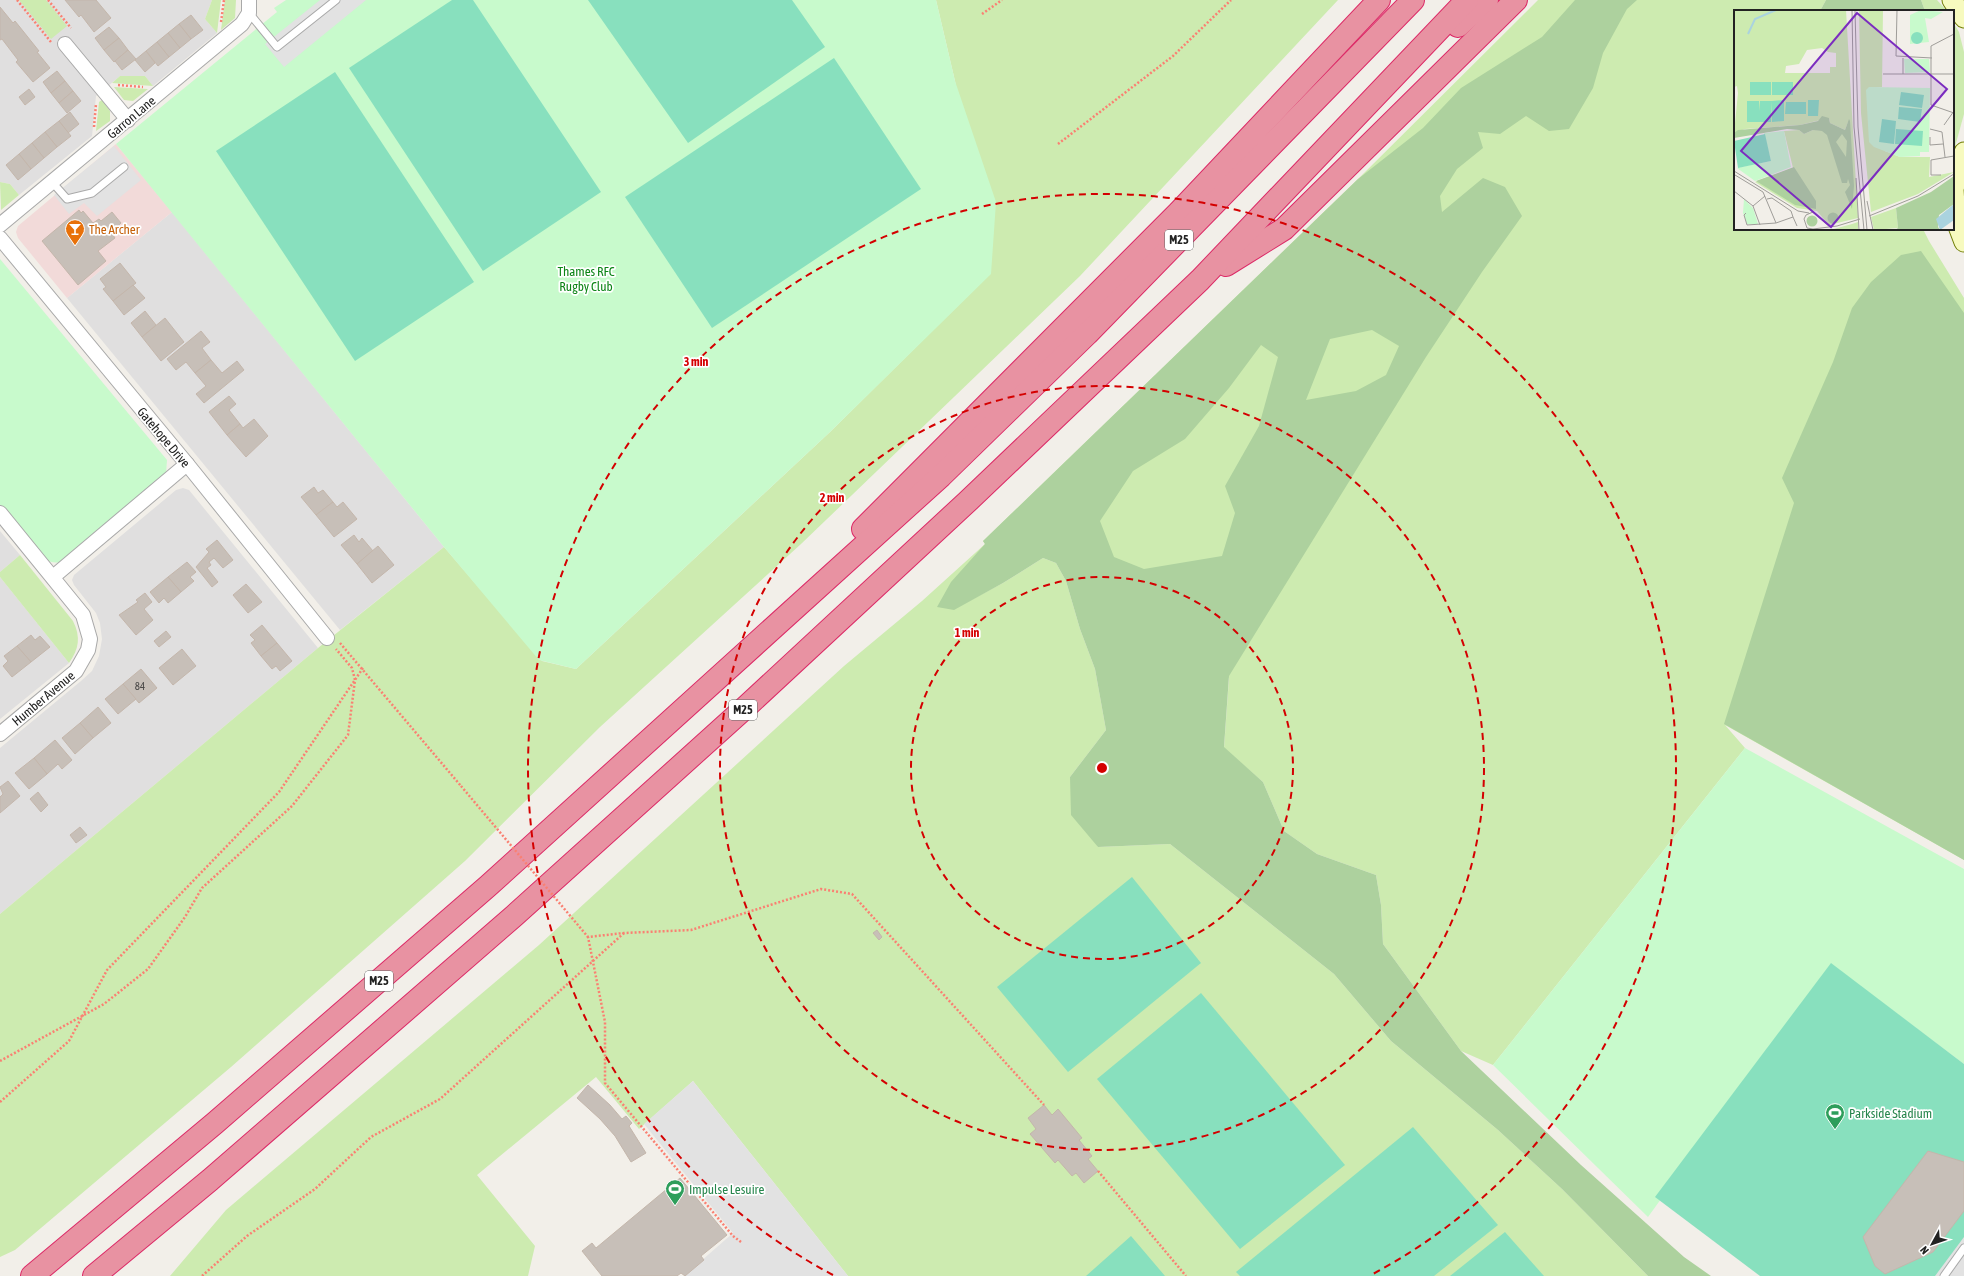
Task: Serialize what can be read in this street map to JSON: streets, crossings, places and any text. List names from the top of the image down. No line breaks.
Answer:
{"streets":{"highway":["M25"],"street":["Garron Lane","Gatehope Drive","Humber Avenue"]},"parks":["Thames RFC Rugby Club"],"places":{"bar":["The Archer"],"sports":["Parkside Stadium","Impulse Lesuire"]},"house_numbers":["84"],"north":"bottom left","rings":["3 min","2 min","1 min"]}
